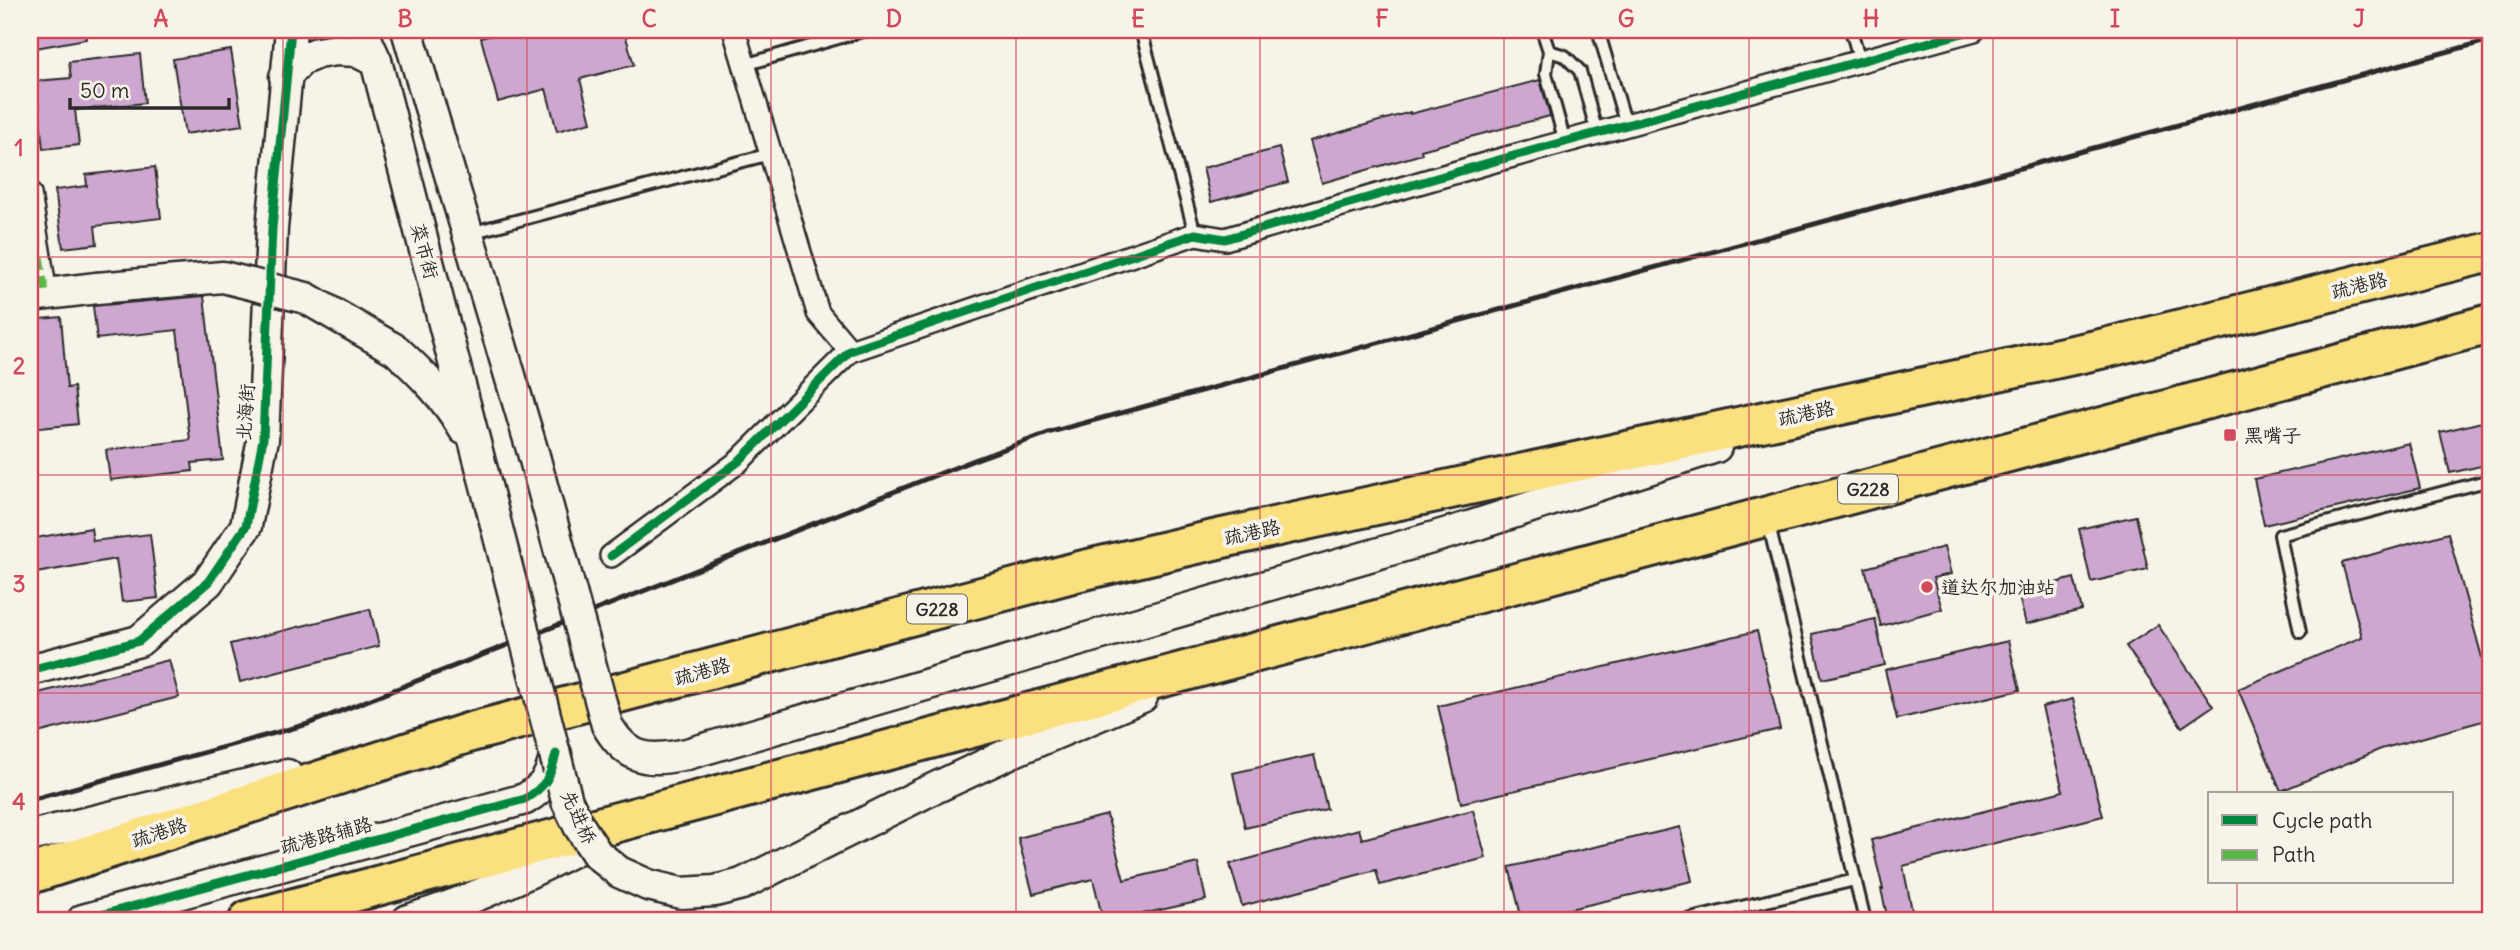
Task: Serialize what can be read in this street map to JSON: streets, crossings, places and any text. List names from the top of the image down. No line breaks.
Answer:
{"streets":{"highway":["疏港路","G228"],"main road":["菜市街","北海街","先进桥","疏港路辅路"]},"crossings":[["菜市街","先进桥"],["G228","先进桥"],["先进桥","疏港路辅路"]],"places":{"transit":["黑嘴子"],"other":["道达尔加油站"]},"legend":["Cycle path","Path"],"scale_bar":"50 m","grid":{"columns":["A","B","C","D","E","F","G","H","I","J"],"rows":["1","2","3","4"]}}
